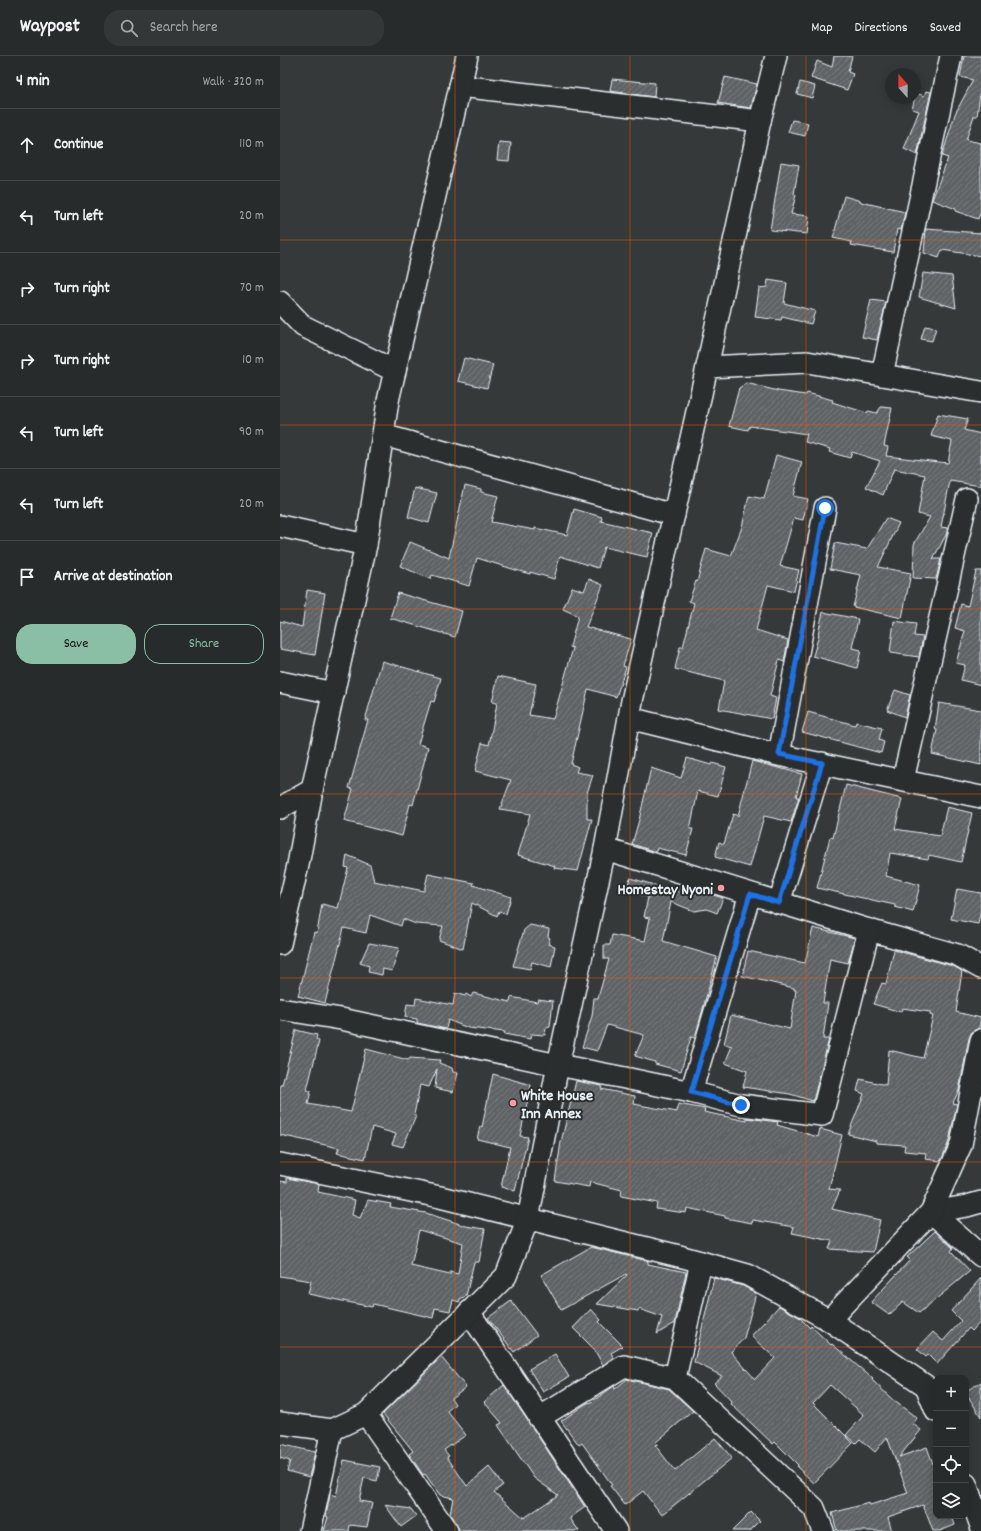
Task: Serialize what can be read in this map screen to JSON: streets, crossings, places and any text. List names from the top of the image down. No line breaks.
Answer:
{"places":["Homestay Nyoni","White House Inn Annex"],"north":"top","page":{"header":"Waypost","search":"Search here","nav":["Map","Directions","Saved"],"heading":["4 min","Walk · 320 m"],"list":[["Continue","110 m"],["Turn left","20 m"],["Turn right","70 m"],["Turn right","10 m"],["Turn left","90 m"],["Turn left","20 m"],"Arrive at destination"],"buttons":["Save","Share"],"map_buttons":["+","−"]}}
